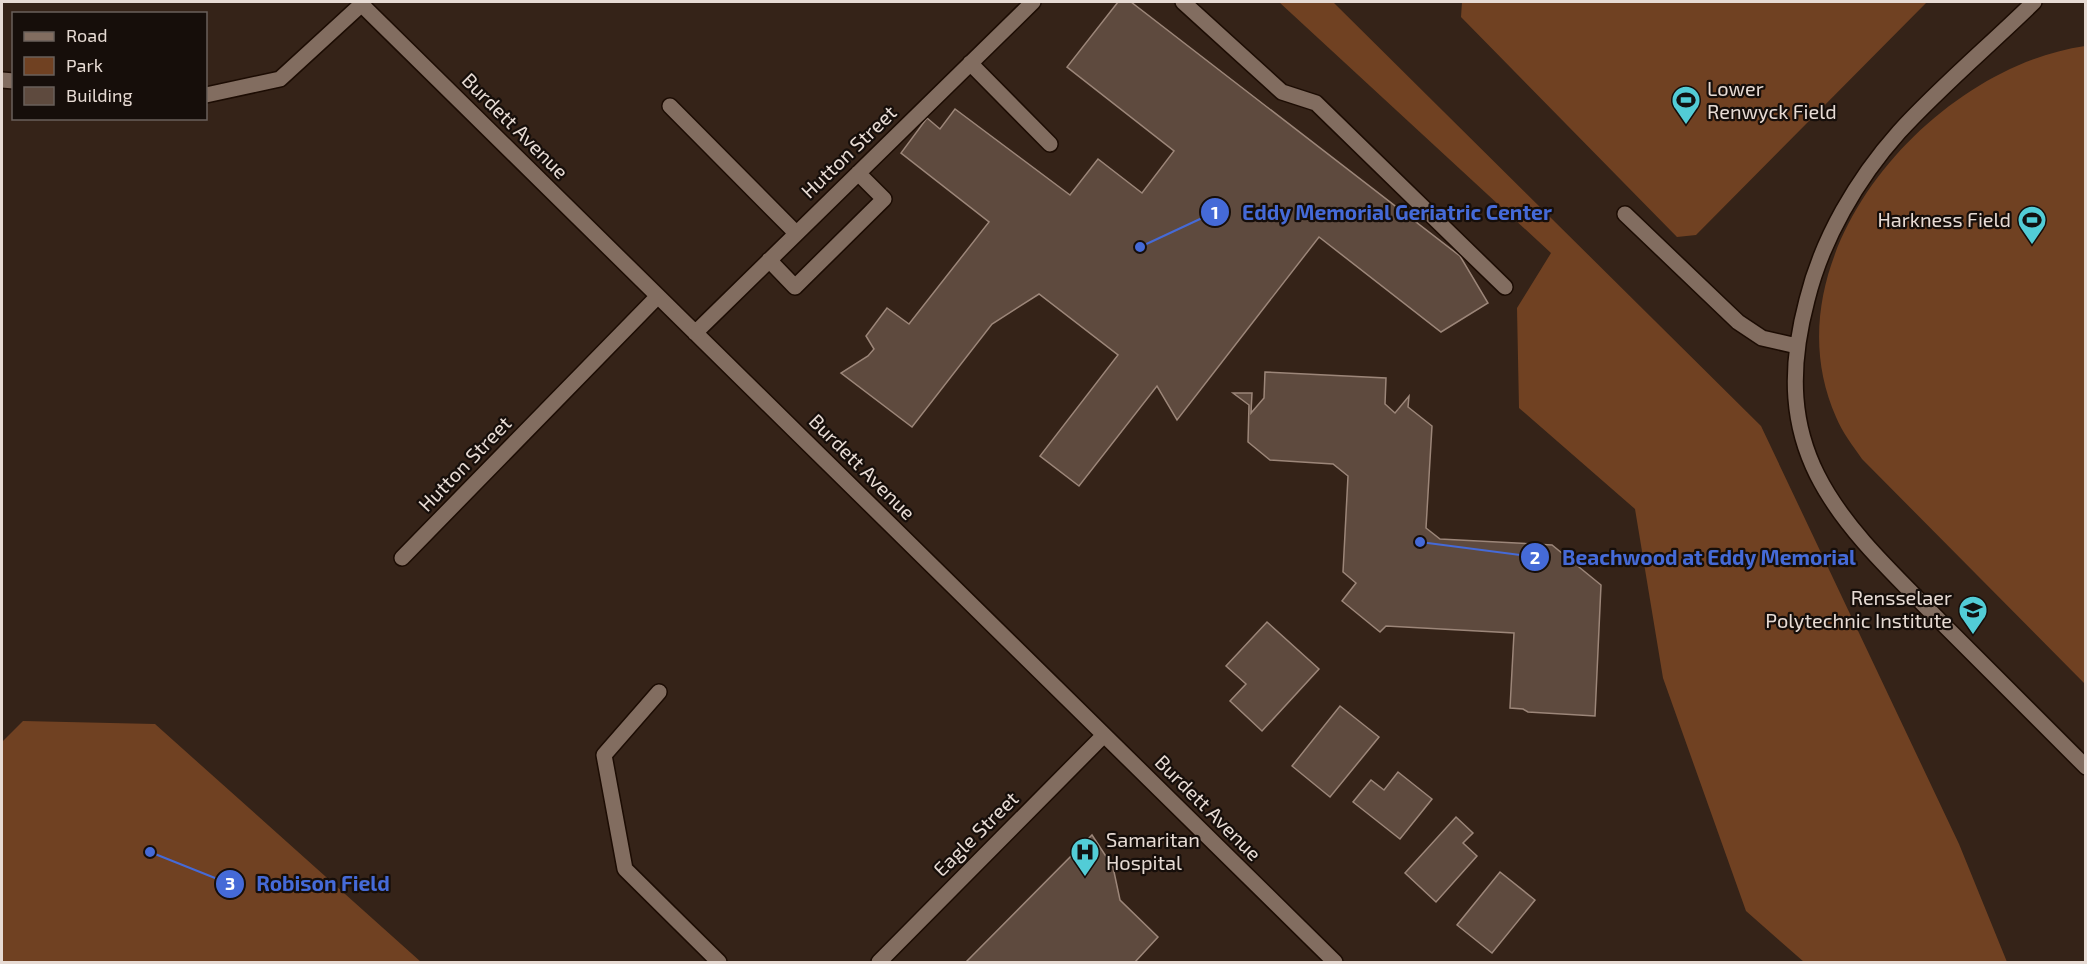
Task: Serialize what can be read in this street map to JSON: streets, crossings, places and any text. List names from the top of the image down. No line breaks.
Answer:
{"streets":{"street":["Burdett Avenue","Hutton Street","Eagle Street"]},"crossings":[["Burdett Avenue","Hutton Street"],["Burdett Avenue","Eagle Street"]],"places":{"sports":["Lower Renwyck Field","Harkness Field"],"other":["Eddy Memorial Geriatric Center","Beachwood at Eddy Memorial","Robison Field"],"school or university":["Rensselaer Polytechnic Institute"],"hospital":["Samaritan Hospital"]},"legend":["Road","Park","Building"]}
